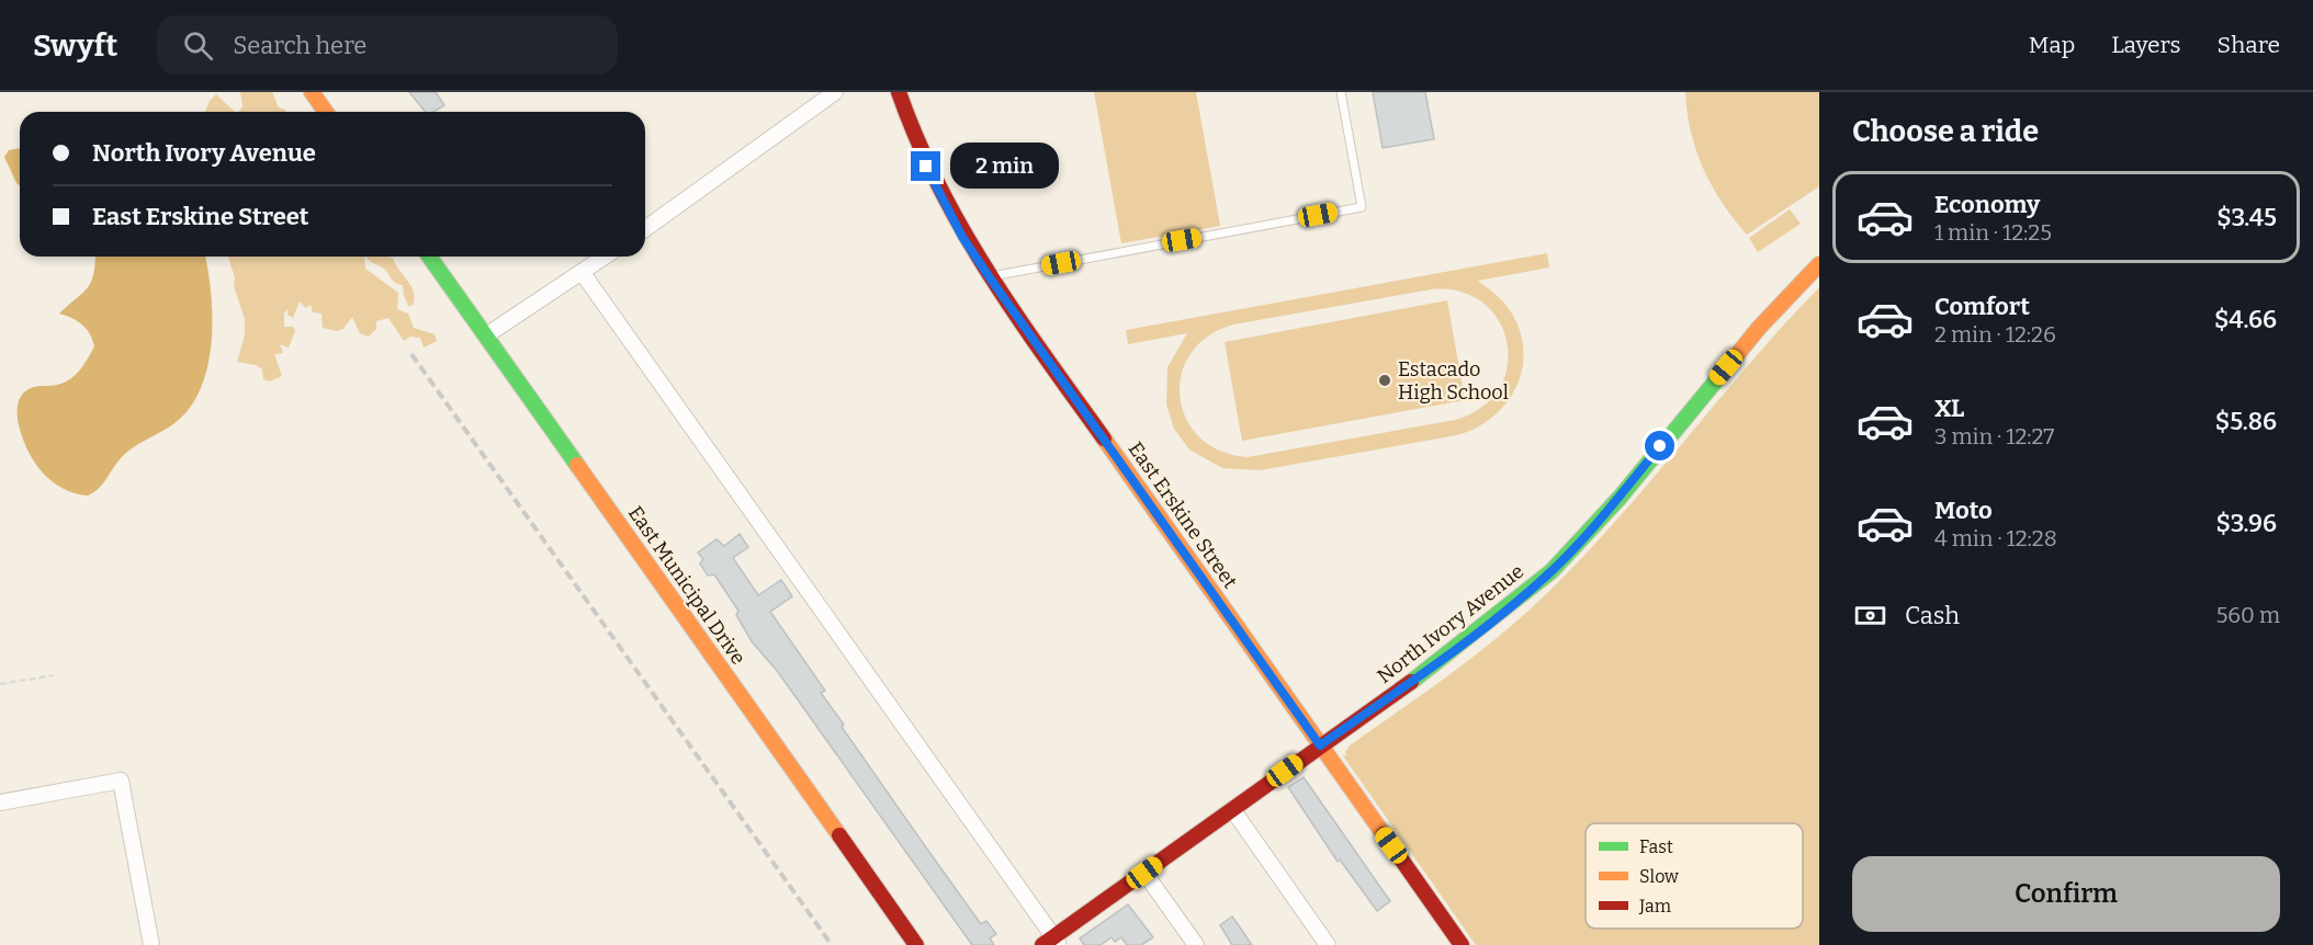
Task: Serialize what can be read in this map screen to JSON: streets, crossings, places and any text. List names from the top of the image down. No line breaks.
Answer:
{"streets":{"street":["East Erskine Street","East Municipal Drive","North Ivory Avenue"]},"crossings":[["East Erskine Street","North Ivory Avenue"]],"places":["Estacado High School"],"legend":["Fast","Slow","Jam"],"page":{"header":"Swyft","search":"Search here","nav":["Map","Layers","Share"],"heading":"Choose a ride","banner":["North Ivory Avenue","East Erskine Street"],"bubble":"2 min","list":[{"name":"Economy","note":"1 min · 12:25","value":"$3.45"},{"name":"Comfort","note":"2 min · 12:26","value":"$4.66"},{"name":"XL","note":"3 min · 12:27","value":"$5.86"},{"name":"Moto","note":"4 min · 12:28","value":"$3.96"}],"pay":["Cash","560 m"],"buttons":"Confirm"}}
